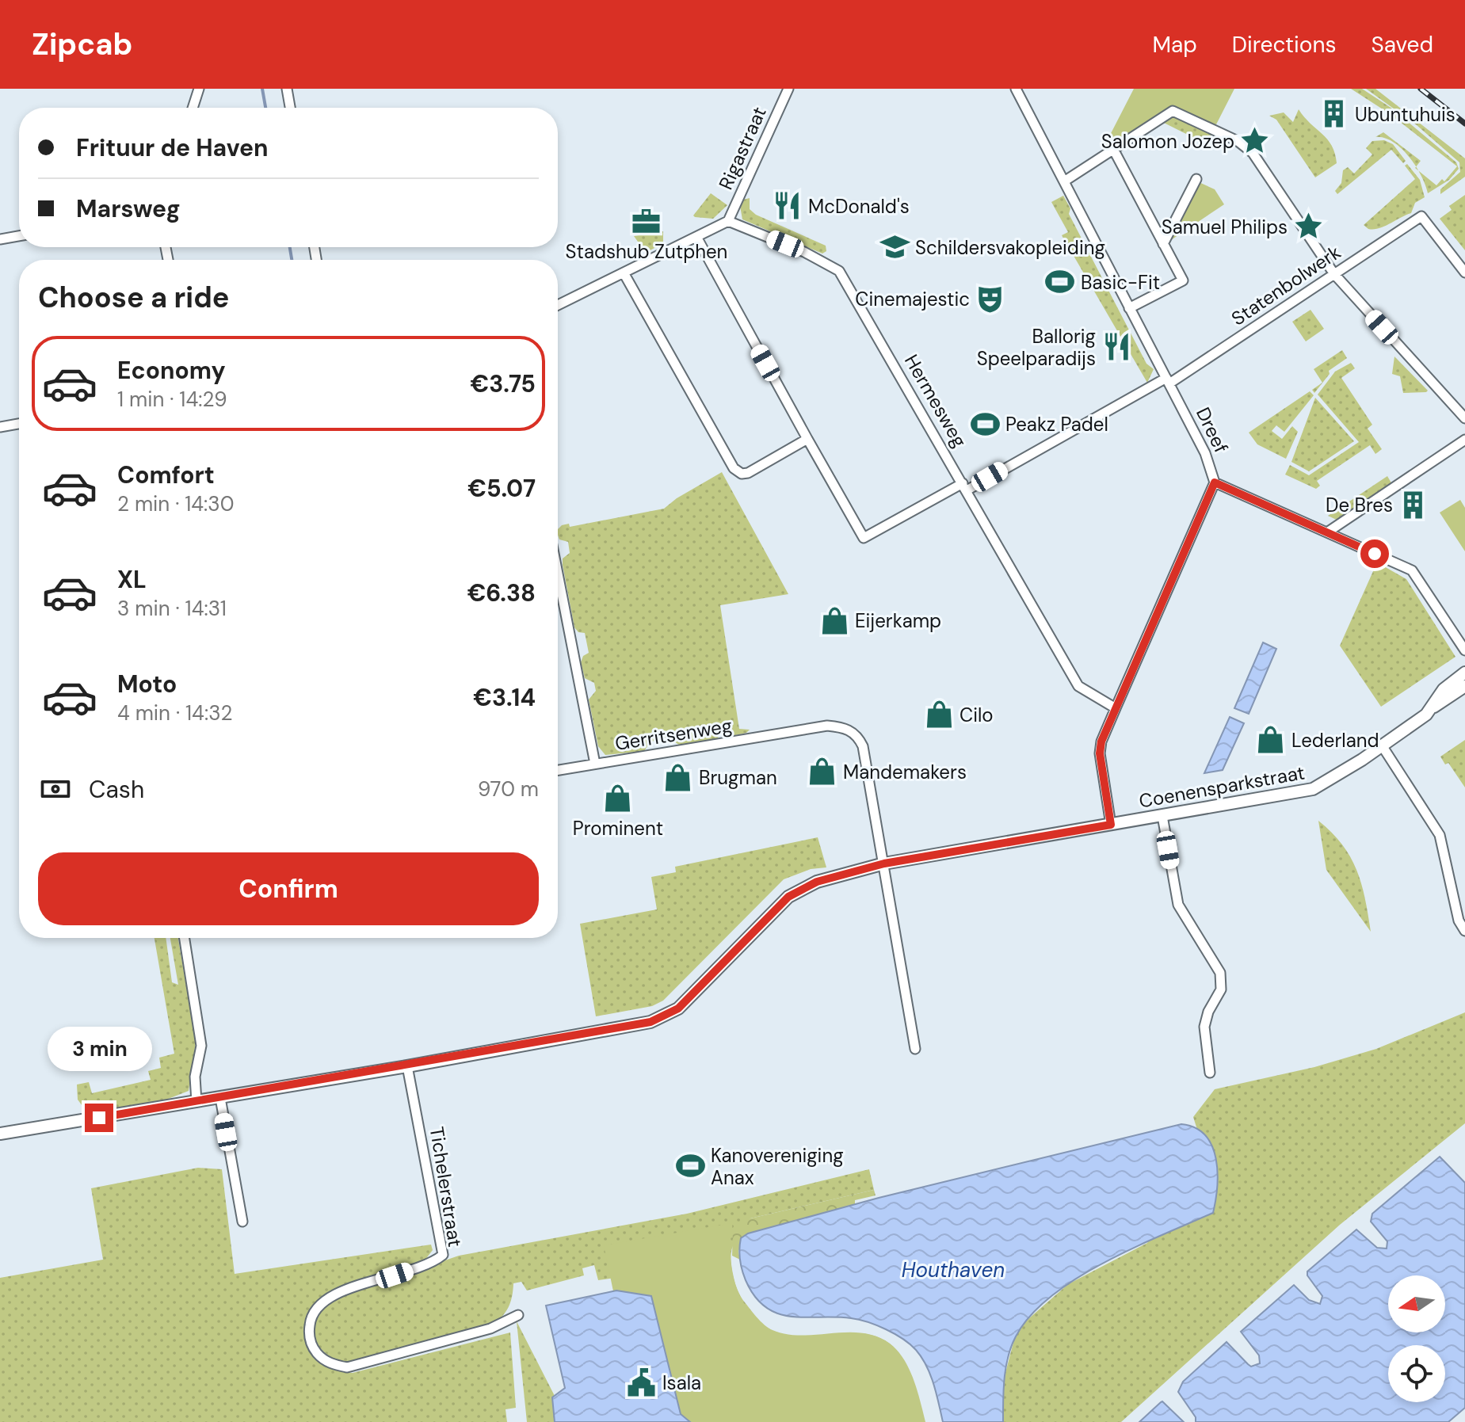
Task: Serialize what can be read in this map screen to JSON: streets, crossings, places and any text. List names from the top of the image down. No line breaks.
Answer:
{"streets":{"street":["Rigastraat","Statenbolwerk","Hermesweg","Dreef","Gerritsenweg","Coenensparkstraat","Tichelerstraat"]},"crossings":[["Rigastraat","Hermesweg"],["Statenbolwerk","Dreef"],["Hermesweg","Dreef"],["Gerritsenweg","Coenensparkstraat"],["Coenensparkstraat","Tichelerstraat"]],"water":["Houthaven"],"places":{"building":["Ubuntuhuis","De Bres"],"place":["Salomon Jozep","Samuel Philips"],"restaurant":["McDonald's","Ballorig Speelparadijs"],"office":["Stadshub Zutphen"],"school or university":["Schildersvakopleiding"],"sports":["Basic-Fit","Peakz Padel","Kanovereniging Anax"],"theatre":["Cinemajestic"],"shop":["Eijerkamp","Cilo","Lederland","Mandemakers","Brugman","Prominent"],"public building":["Isala"]},"north":"left","page":{"header":"Zipcab","nav":["Map","Directions","Saved"],"banner":["Frituur de Haven","Marsweg"],"heading":"Choose a ride","list":[{"name":"Economy","note":"1 min · 14:29","value":"€3.75"},{"name":"Comfort","note":"2 min · 14:30","value":"€5.07"},{"name":"XL","note":"3 min · 14:31","value":"€6.38"},{"name":"Moto","note":"4 min · 14:32","value":"€3.14"}],"pay":["Cash","970 m"],"buttons":"Confirm","bubble":"3 min"}}
